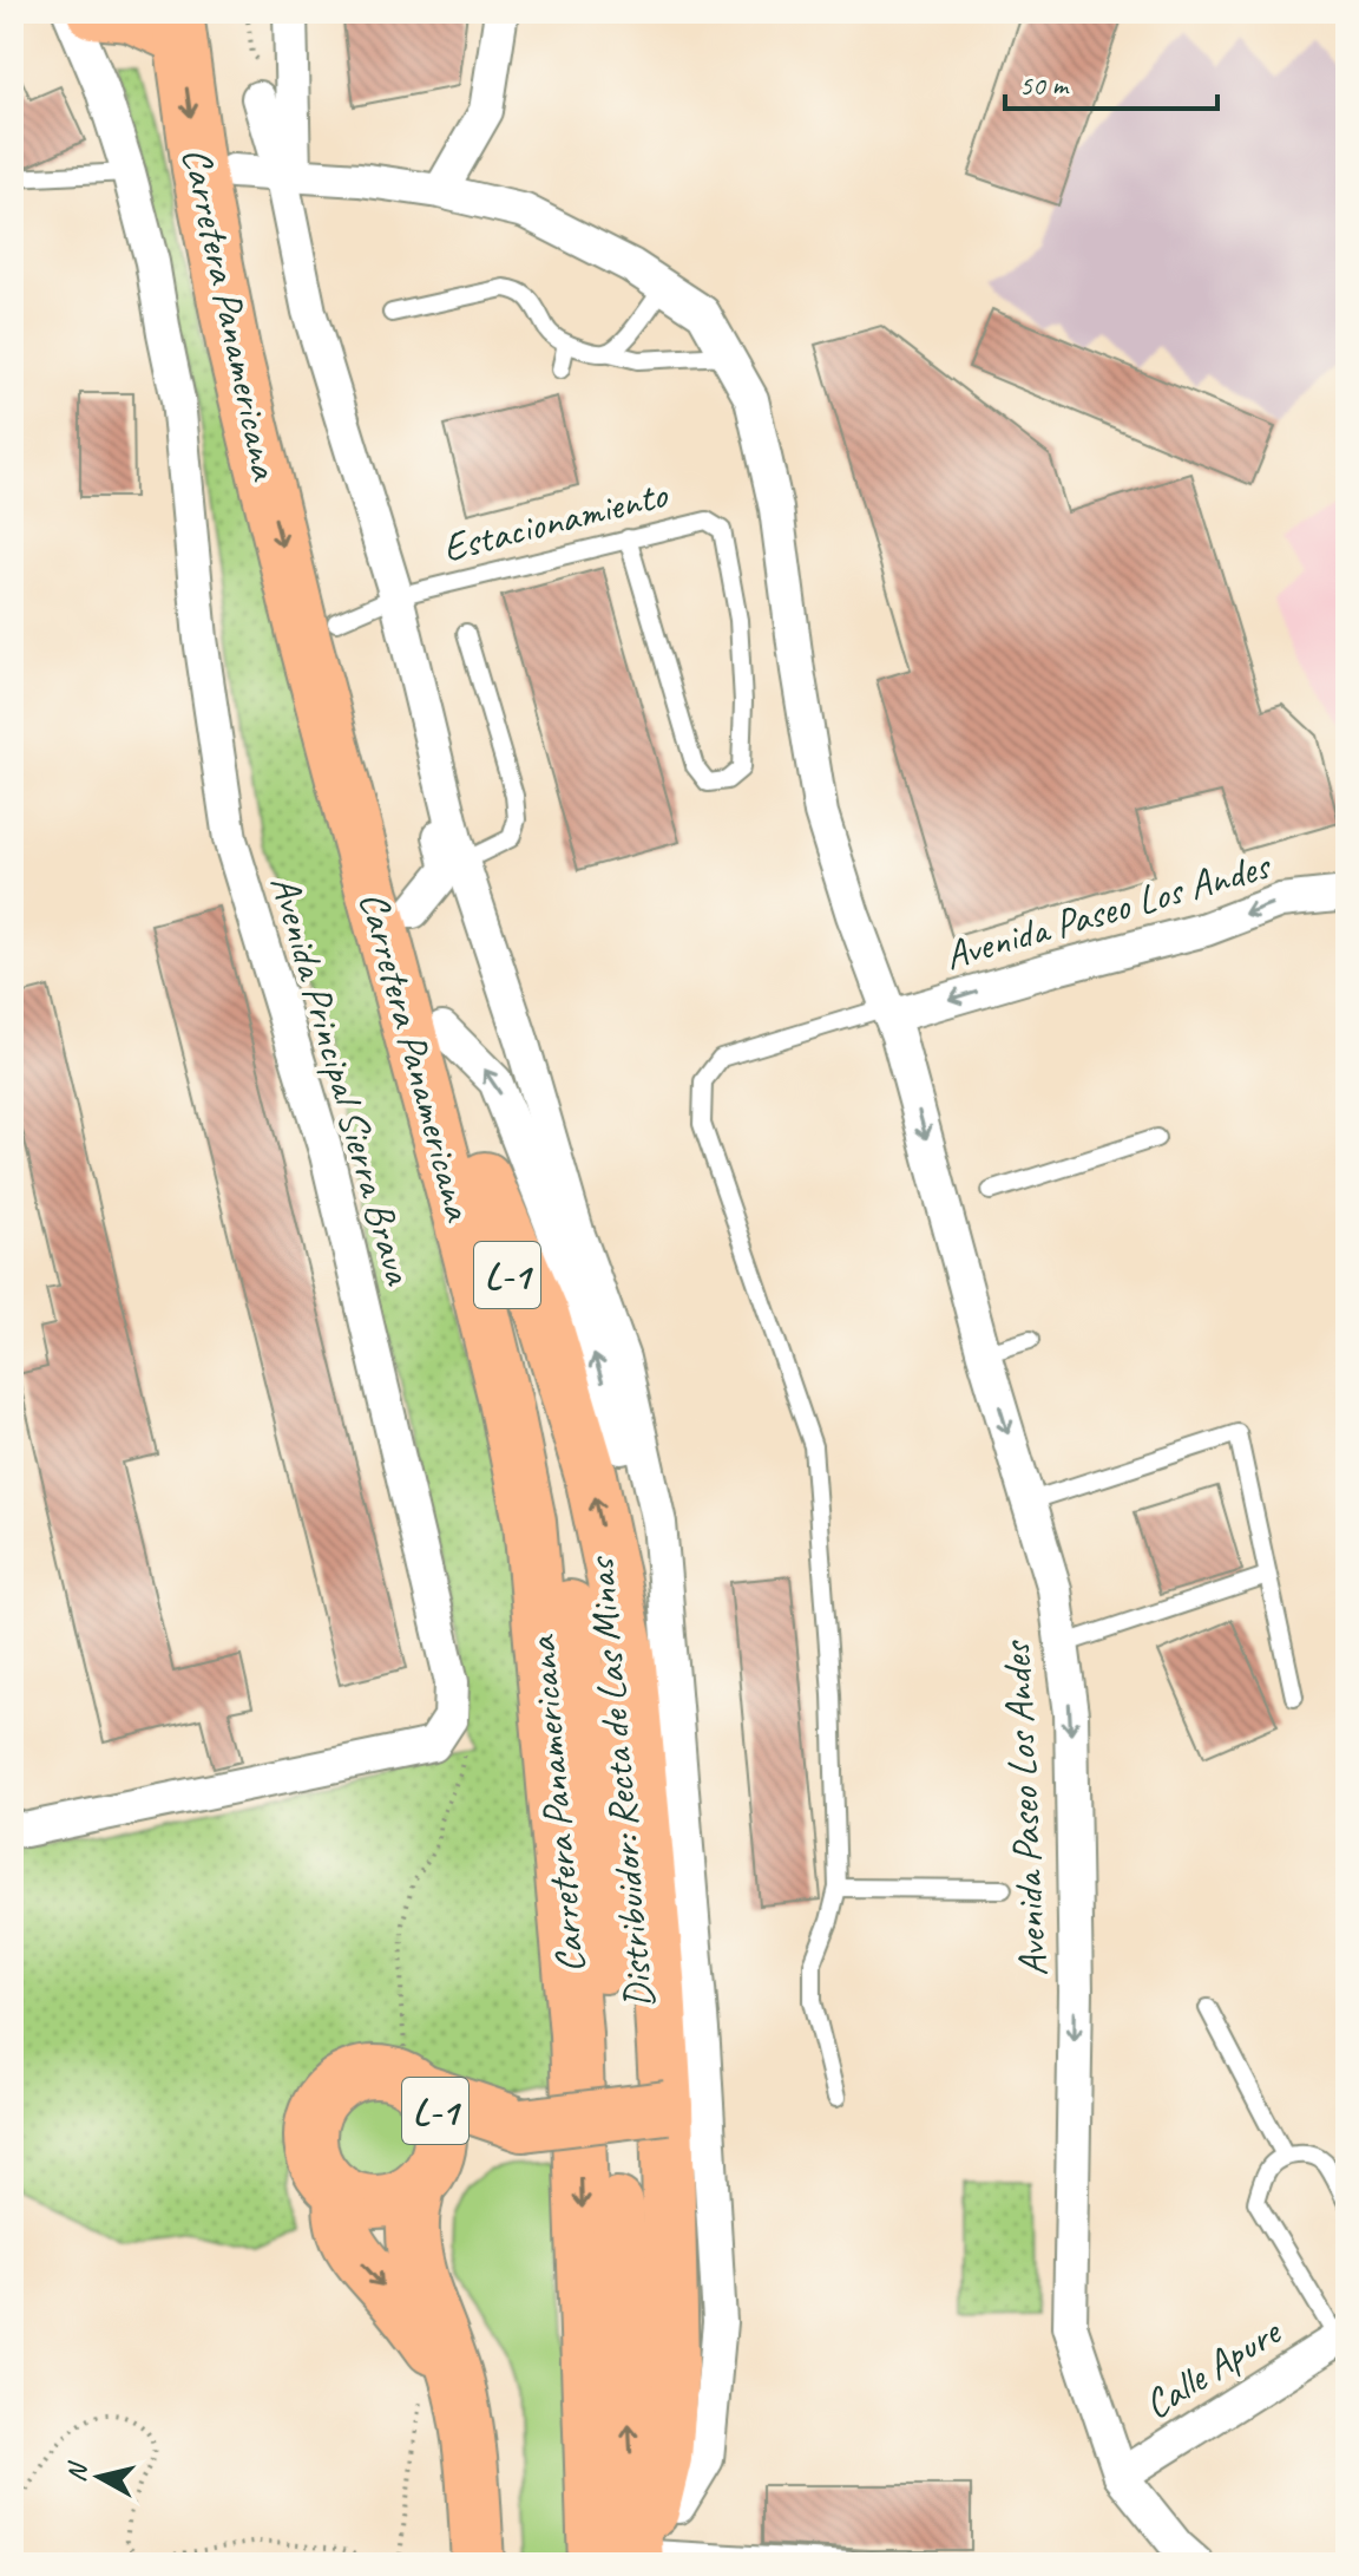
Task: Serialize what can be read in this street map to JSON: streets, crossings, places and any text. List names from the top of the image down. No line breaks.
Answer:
{"streets":{"main road":["Carretera Panamericana","L-1"],"street":["Avenida Paseo Los Andes","Avenida Principal Sierra Brava","Distribuidor: Recta de Las Minas","Calle Apure"],"lane":["Estacionamiento"]},"crossings":[["Carretera Panamericana","Estacionamiento"],["Carretera Panamericana","L-1"],["Carretera Panamericana","Distribuidor: Recta de Las Minas"],["Avenida Paseo Los Andes","Calle Apure"],["L-1","Distribuidor: Recta de Las Minas"]],"one_way":["Avenida Paseo Los Andes"],"scale_bar":"50 m","north":"left"}
